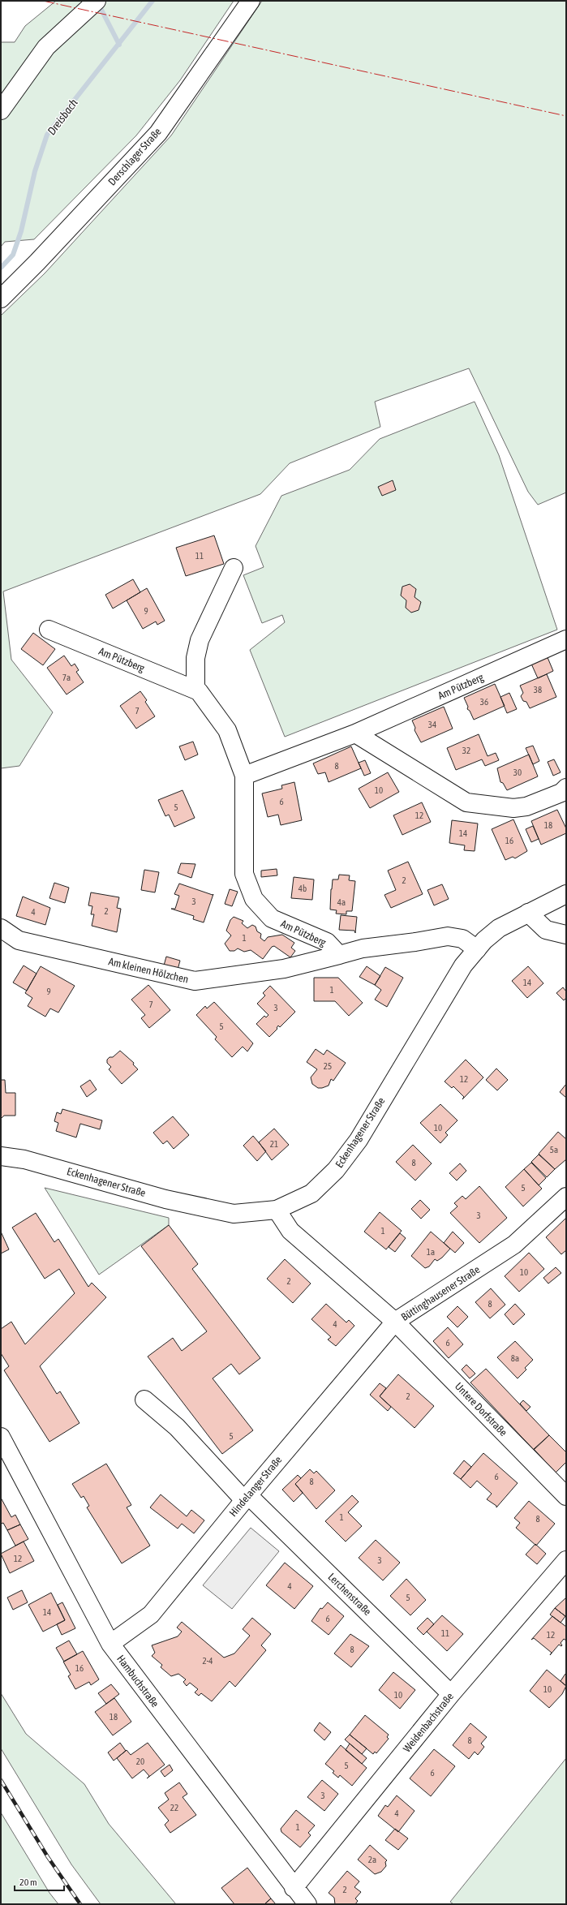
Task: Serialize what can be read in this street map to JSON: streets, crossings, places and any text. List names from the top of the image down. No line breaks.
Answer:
{"streets":{"street":["Derschlager Straße","Am Pützberg","Am kleinen Hölzchen","Eckenhagener Straße","Büttinghausener Straße","Untere Dorfstraße","Hindelanger Straße","Lerchenstraße","Hambuchstraße","Weidenbachstraße"]},"crossings":[["Am Pützberg","Am kleinen Hölzchen"],["Eckenhagener Straße","Büttinghausener Straße"],["Büttinghausener Straße","Untere Dorfstraße"],["Büttinghausener Straße","Hindelanger Straße"],["Untere Dorfstraße","Hindelanger Straße"],["Hindelanger Straße","Lerchenstraße"],["Hindelanger Straße","Hambuchstraße"],["Lerchenstraße","Weidenbachstraße"],["Hambuchstraße","Weidenbachstraße"]],"water":["Dreisbach"],"house_numbers":["11","9","7a","38","36","7","34","32","8","30","10","6","5","12","18","14","16","2","4b","3","4a","2","4","1","14","1","9","7","3","5","25","12","10","21","5a","8","5","3","1","1a","10","2","8","4","6","8a","2","5","6","8","1","8","12","3","4","5","14","6","11","12","8","2-4","16","10","10","18","8","20","5","6","3","22","4","1","2a","2"],"scale_bar":"20 m"}
